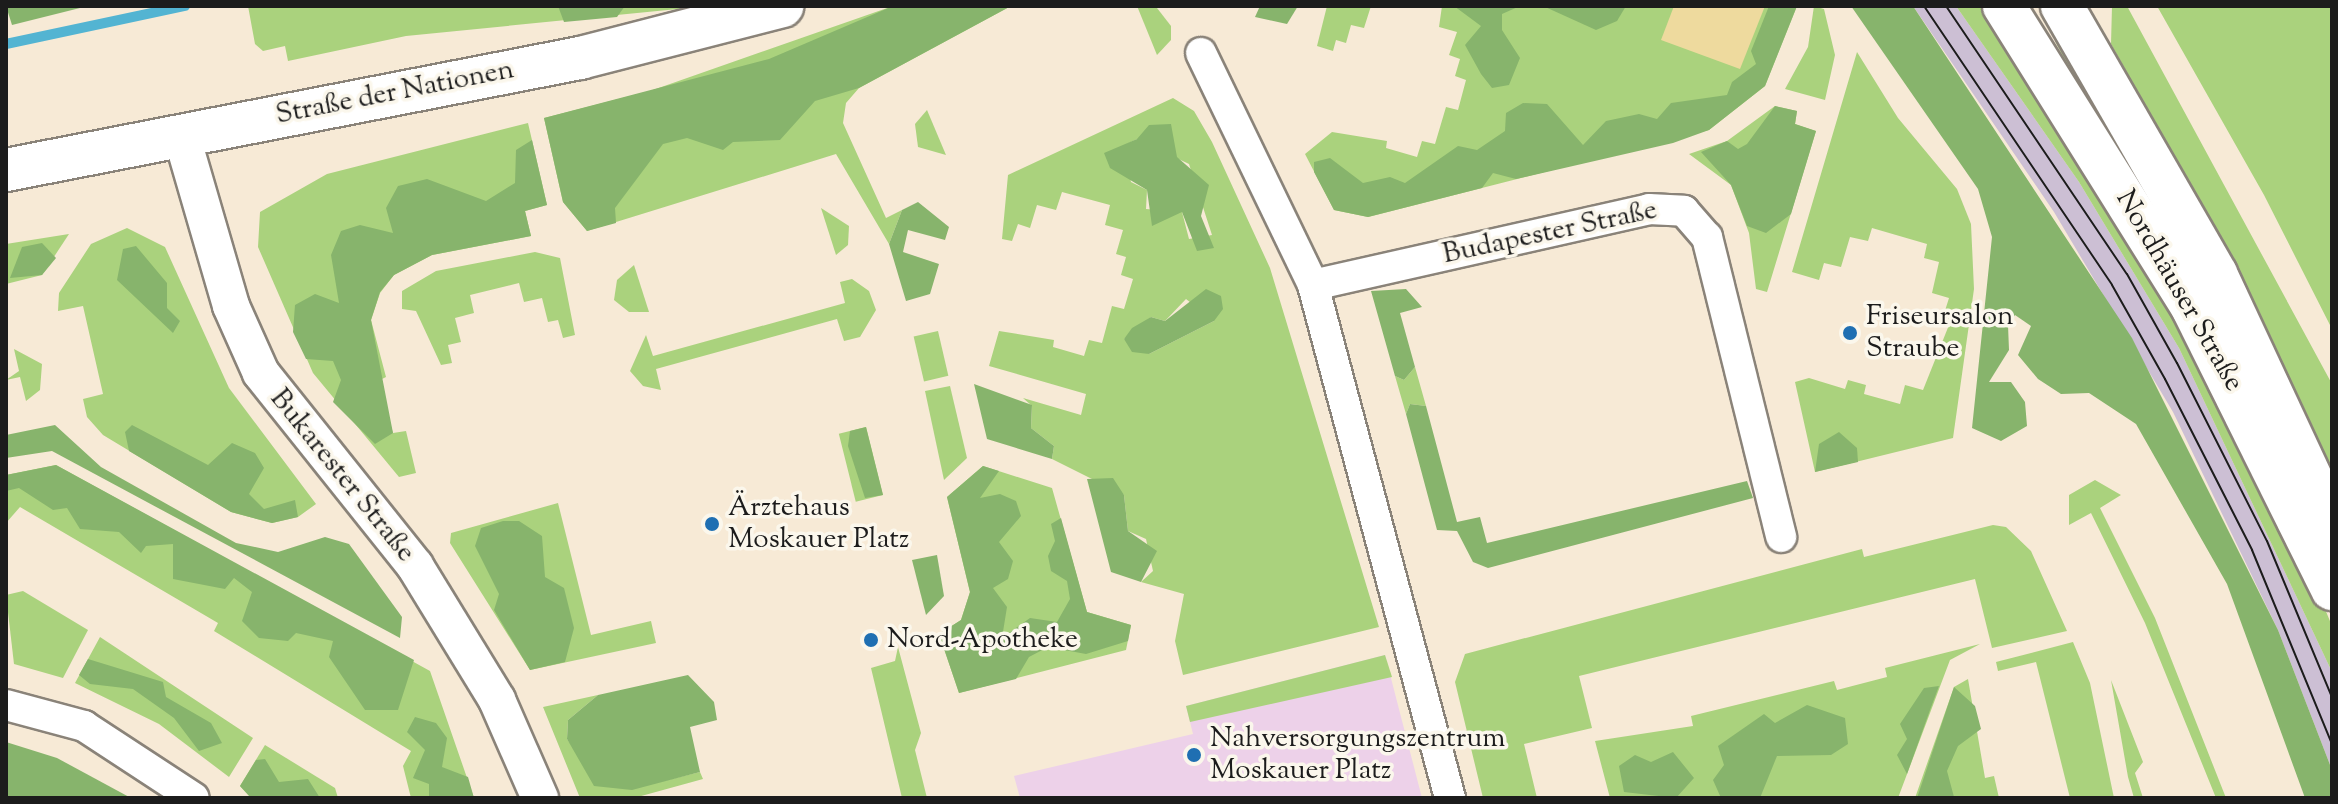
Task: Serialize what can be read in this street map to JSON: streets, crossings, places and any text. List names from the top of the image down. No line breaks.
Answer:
{"streets":{"main road":["Straße der Nationen","Nordhäuser Straße"],"street":["Budapester Straße","Bukarester Straße"]},"crossings":[["Straße der Nationen","Bukarester Straße"]],"places":["Friseursalon Straube","Ärztehaus Moskauer Platz","Nord-Apotheke","Nahversorgungszentrum Moskauer Platz"]}
